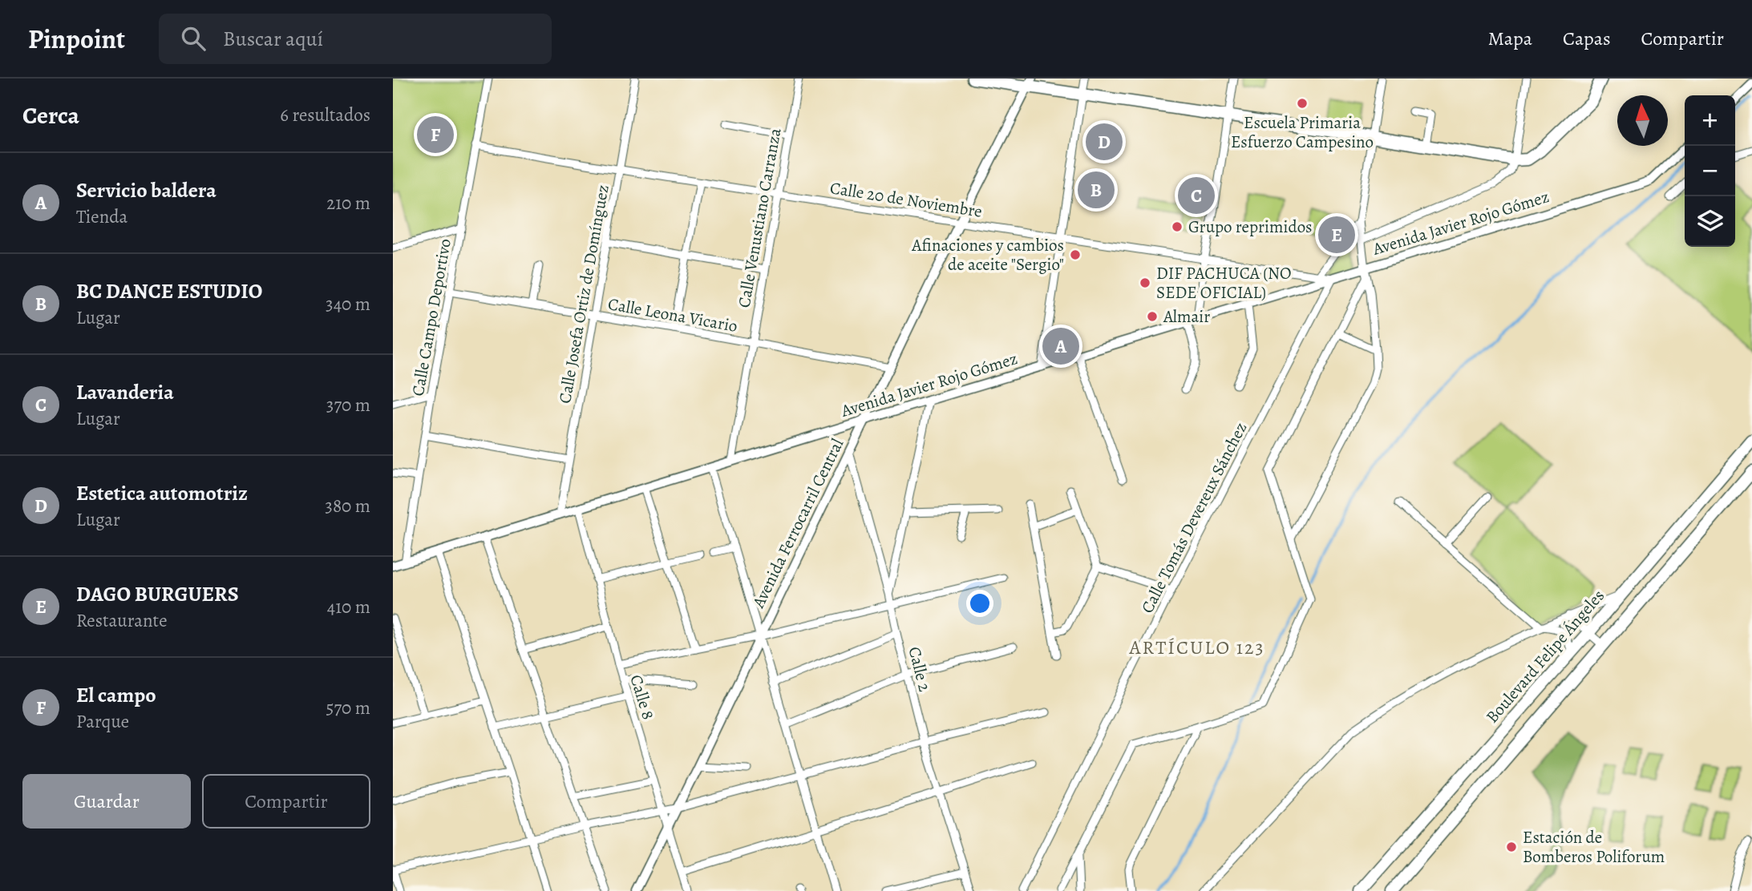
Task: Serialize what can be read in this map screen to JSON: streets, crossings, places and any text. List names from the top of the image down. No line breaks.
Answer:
{"streets":{"main road":["Boulevard Felipe Ángeles"],"street":["Calle 20 de Noviembre","Calle Venustiano Carranza","Avenida Javier Rojo Gómez","Calle Josefa Ortiz de Domínguez","Calle Leona Vicario","Calle Campo Deportivo","Calle Tomás Devereux Sánchez","Avenida Ferrocarril Central","Calle 2","Calle 8"]},"crossings":[["Calle 20 de Noviembre","Calle Venustiano Carranza"],["Calle 20 de Noviembre","Avenida Javier Rojo Gómez"],["Calle 20 de Noviembre","Calle Josefa Ortiz de Domínguez"],["Calle 20 de Noviembre","Calle Campo Deportivo"],["Calle 20 de Noviembre","Calle Tomás Devereux Sánchez"],["Calle 20 de Noviembre","Avenida Ferrocarril Central"],["Calle Venustiano Carranza","Avenida Javier Rojo Gómez"],["Calle Venustiano Carranza","Calle Leona Vicario"],["Avenida Javier Rojo Gómez","Calle Josefa Ortiz de Domínguez"],["Avenida Javier Rojo Gómez","Calle Campo Deportivo"],["Avenida Javier Rojo Gómez","Calle Tomás Devereux Sánchez"],["Avenida Javier Rojo Gómez","Avenida Ferrocarril Central"],["Avenida Javier Rojo Gómez","Calle 8"],["Calle Josefa Ortiz de Domínguez","Calle Leona Vicario"],["Calle Leona Vicario","Calle Campo Deportivo"],["Calle Leona Vicario","Avenida Ferrocarril Central"],["Avenida Ferrocarril Central","Calle 2"],["Avenida Ferrocarril Central","Calle 8"]],"districts":["ARTÍCULO 123"],"places":["Escuela Primaria Esfuerzo Campesino","Grupo reprimidos","Afinaciones y cambios de aceite \"Sergio\"","DIF PACHUCA (NO SEDE OFICIAL)","Almair","Estación de Bomberos Poliforum"],"north":"top","page":{"header":"Pinpoint","search":"Buscar aquí","nav":["Mapa","Capas","Compartir"],"heading":["Cerca","6 resultados"],"map_buttons":["+","−"],"pins":["F","D","B","C","E","A"],"list":[{"mark":"A","name":"Servicio baldera","note":"Tienda","value":"210 m"},{"mark":"B","name":"BC DANCE ESTUDIO","note":"Lugar","value":"340 m"},{"mark":"C","name":"Lavanderia","note":"Lugar","value":"370 m"},{"mark":"D","name":"Estetica automotriz","note":"Lugar","value":"380 m"},{"mark":"E","name":"DAGO BURGUERS","note":"Restaurante","value":"410 m"},{"mark":"F","name":"El campo","note":"Parque","value":"570 m"}],"buttons":["Guardar","Compartir"]}}
